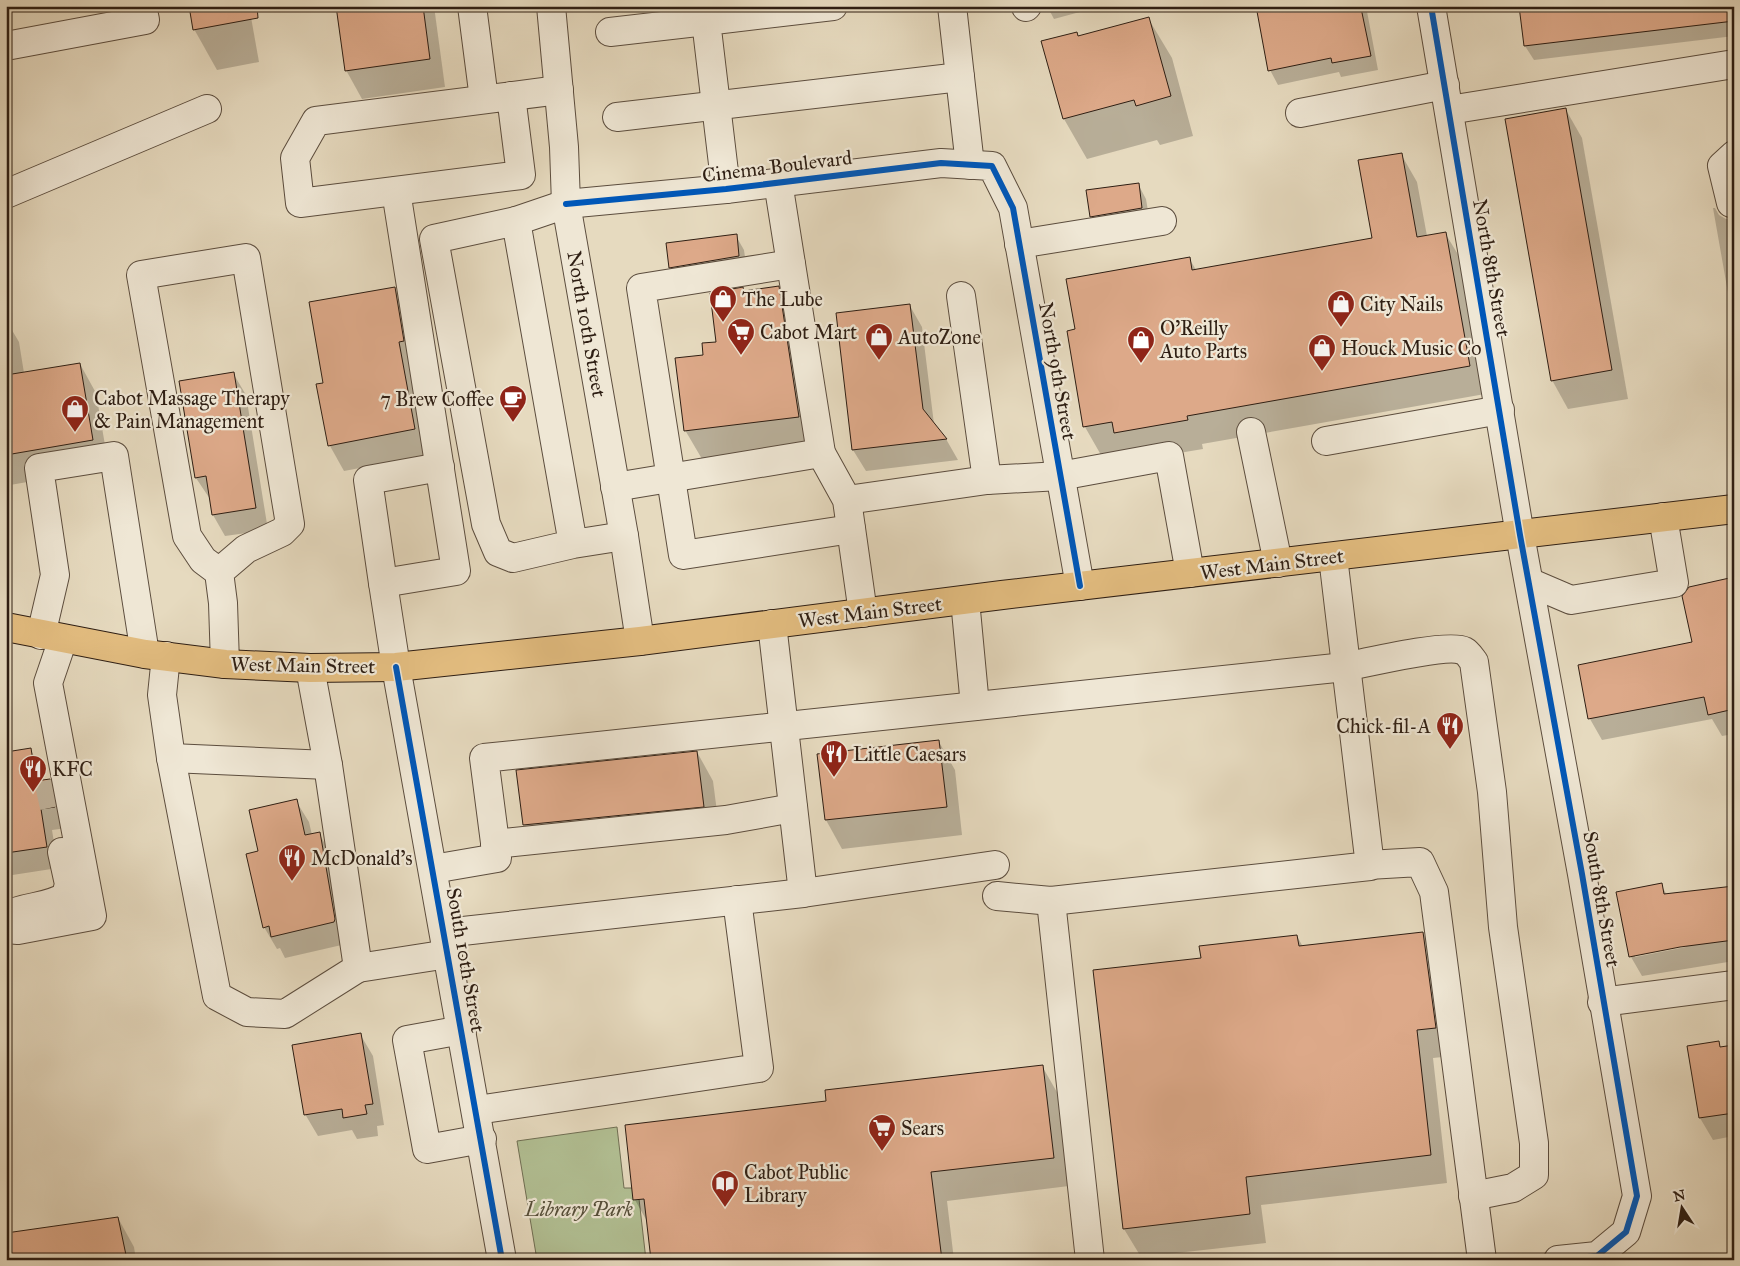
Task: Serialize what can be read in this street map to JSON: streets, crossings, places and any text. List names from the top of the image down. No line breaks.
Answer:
{"streets":{"main road":["West Main Street"],"street":["Cinema Boulevard","North 8th Street","North 10th Street","North 9th Street","South 8th Street","South 10th Street"]},"crossings":[["Cinema Boulevard","North 10th Street"],["Cinema Boulevard","North 9th Street"],["North 8th Street","West Main Street"],["North 8th Street","South 8th Street"],["North 10th Street","West Main Street"],["North 9th Street","West Main Street"],["West Main Street","South 8th Street"],["West Main Street","South 10th Street"]],"parks":["Library Park"],"places":{"shop":["The Lube","City Nails","AutoZone","O'Reilly Auto Parts","Houck Music Co","Cabot Massage Therapy & Pain Management"],"supermarket":["Cabot Mart","Sears"],"cafe":["7 Brew Coffee"],"restaurant":["Chick-fil-A","Little Caesars","KFC","McDonald's"],"library":["Cabot Public Library"]},"north":"top"}
